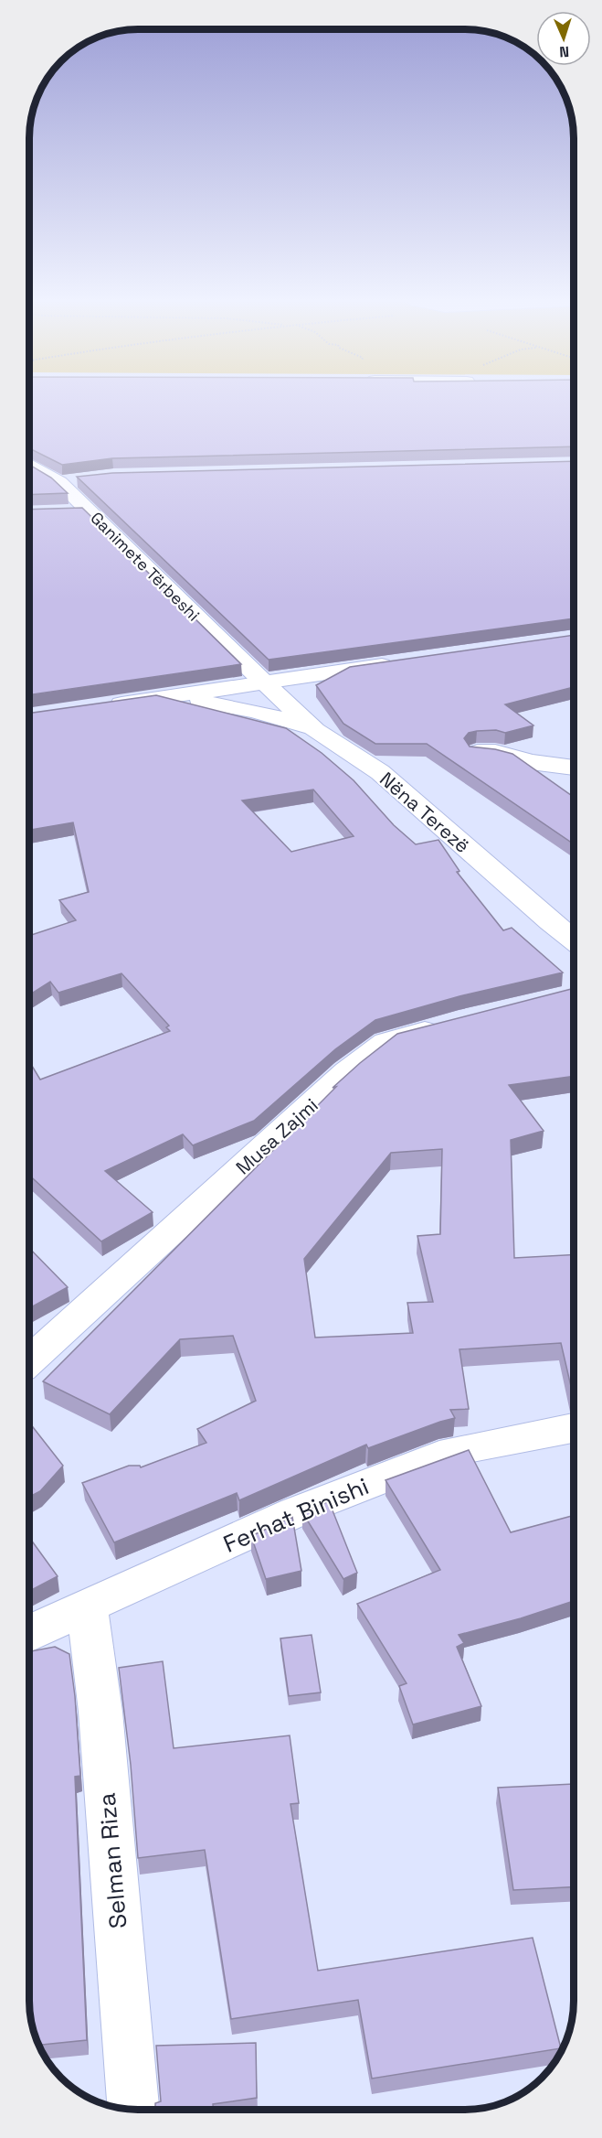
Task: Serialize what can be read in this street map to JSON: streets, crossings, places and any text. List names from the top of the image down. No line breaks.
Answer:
{"streets":{"street":["Ganimete Tërbeshi","Nëna Terezë","Musa Zajmi","Ferhat Binishi","Selman Riza"]},"crossings":[["Ganimete Tërbeshi","Nëna Terezë"],["Ferhat Binishi","Selman Riza"]],"north":"bottom"}
